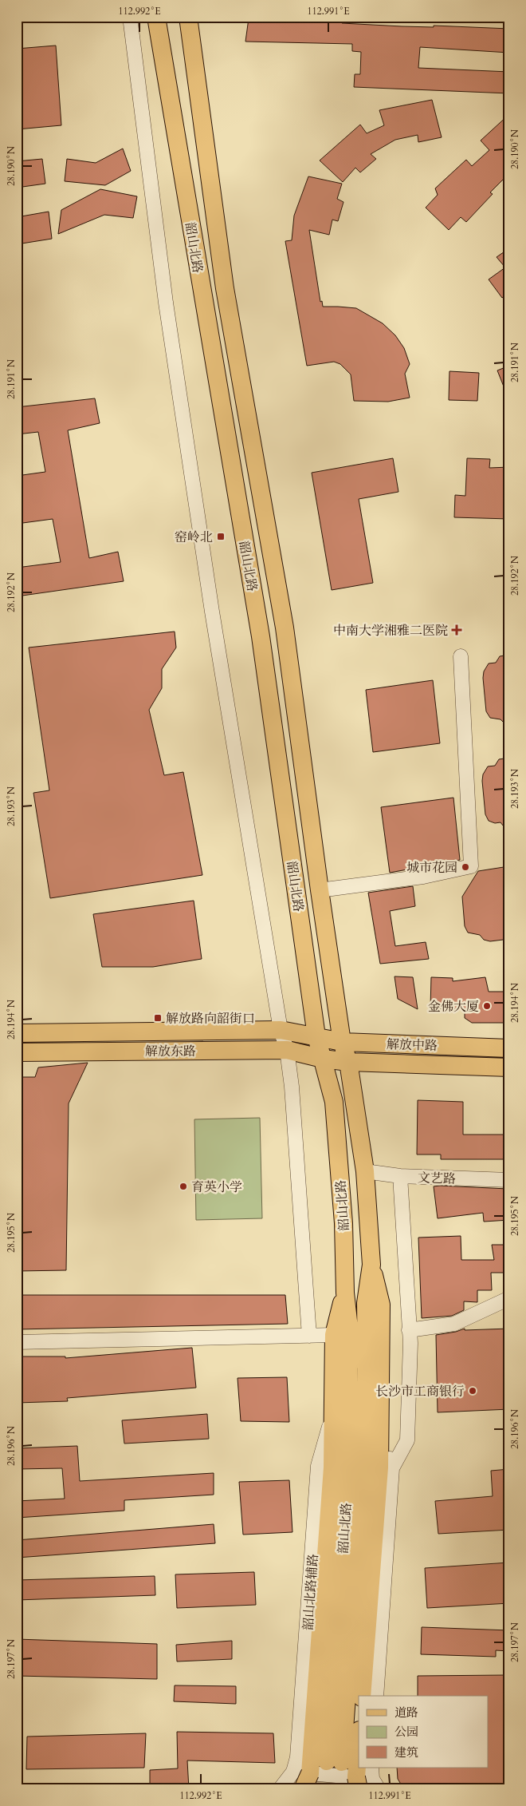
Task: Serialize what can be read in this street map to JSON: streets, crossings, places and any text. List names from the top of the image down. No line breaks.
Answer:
{"streets":{"main road":["韶山北路","解放中路","解放东路"],"street":["文艺路","韶山北路辅路"]},"crossings":[["韶山北路","解放中路"],["韶山北路","解放东路"],["韶山北路","文艺路"],["解放中路","解放东路"]],"places":{"transit":["窑岭北","解放路向韶街口"],"health":["中南大学湘雅二医院"],"other":["城市花园","金佛大厦","育英小学","长沙市工商银行"]},"legend":["道路","公园","建筑"],"coordinates":["112.992°E","112.991°E","28.190°N","28.191°N","28.192°N","28.193°N","28.194°N","28.195°N","28.196°N","28.197°N"]}
